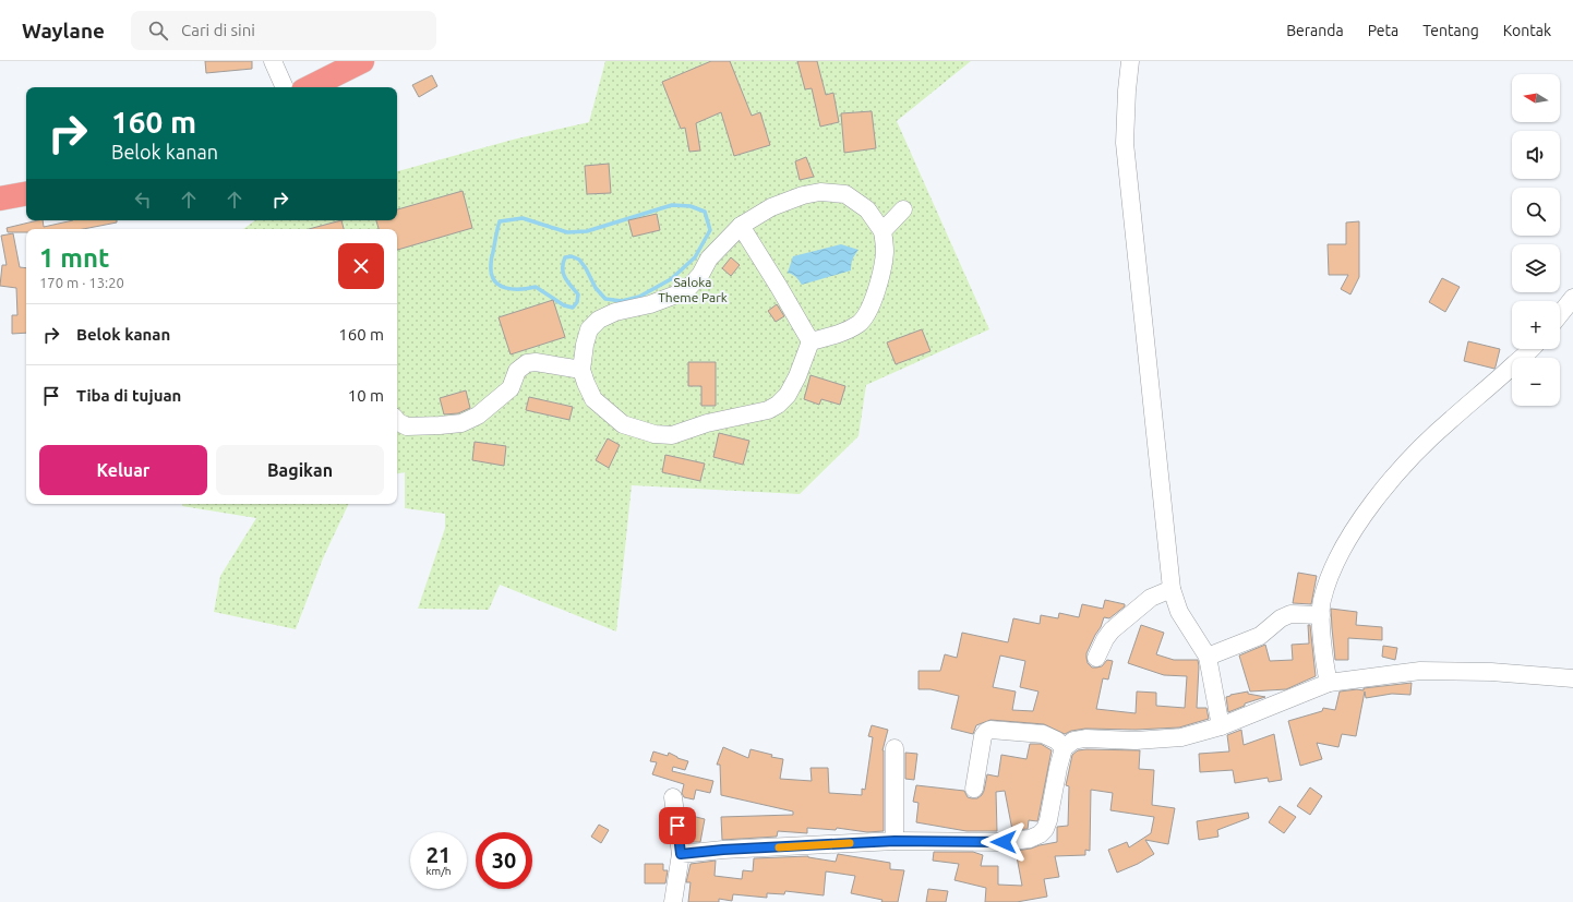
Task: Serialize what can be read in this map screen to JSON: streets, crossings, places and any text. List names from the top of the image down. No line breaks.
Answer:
{"parks":["Saloka Theme Park"],"north":"left","page":{"header":"Waylane","search":"Cari di sini","nav":["Beranda","Peta","Tentang","Kontak"],"map_buttons":["+","−"],"turn":["160 m","Belok kanan"],"heading":["1 mnt","170 m · 13:20"],"list":[{"name":"Belok kanan","value":"160 m"},{"name":"Tiba di tujuan","value":"10 m"}],"buttons":["Keluar","Bagikan"],"speed":"21 km/h","limit":"30"}}
